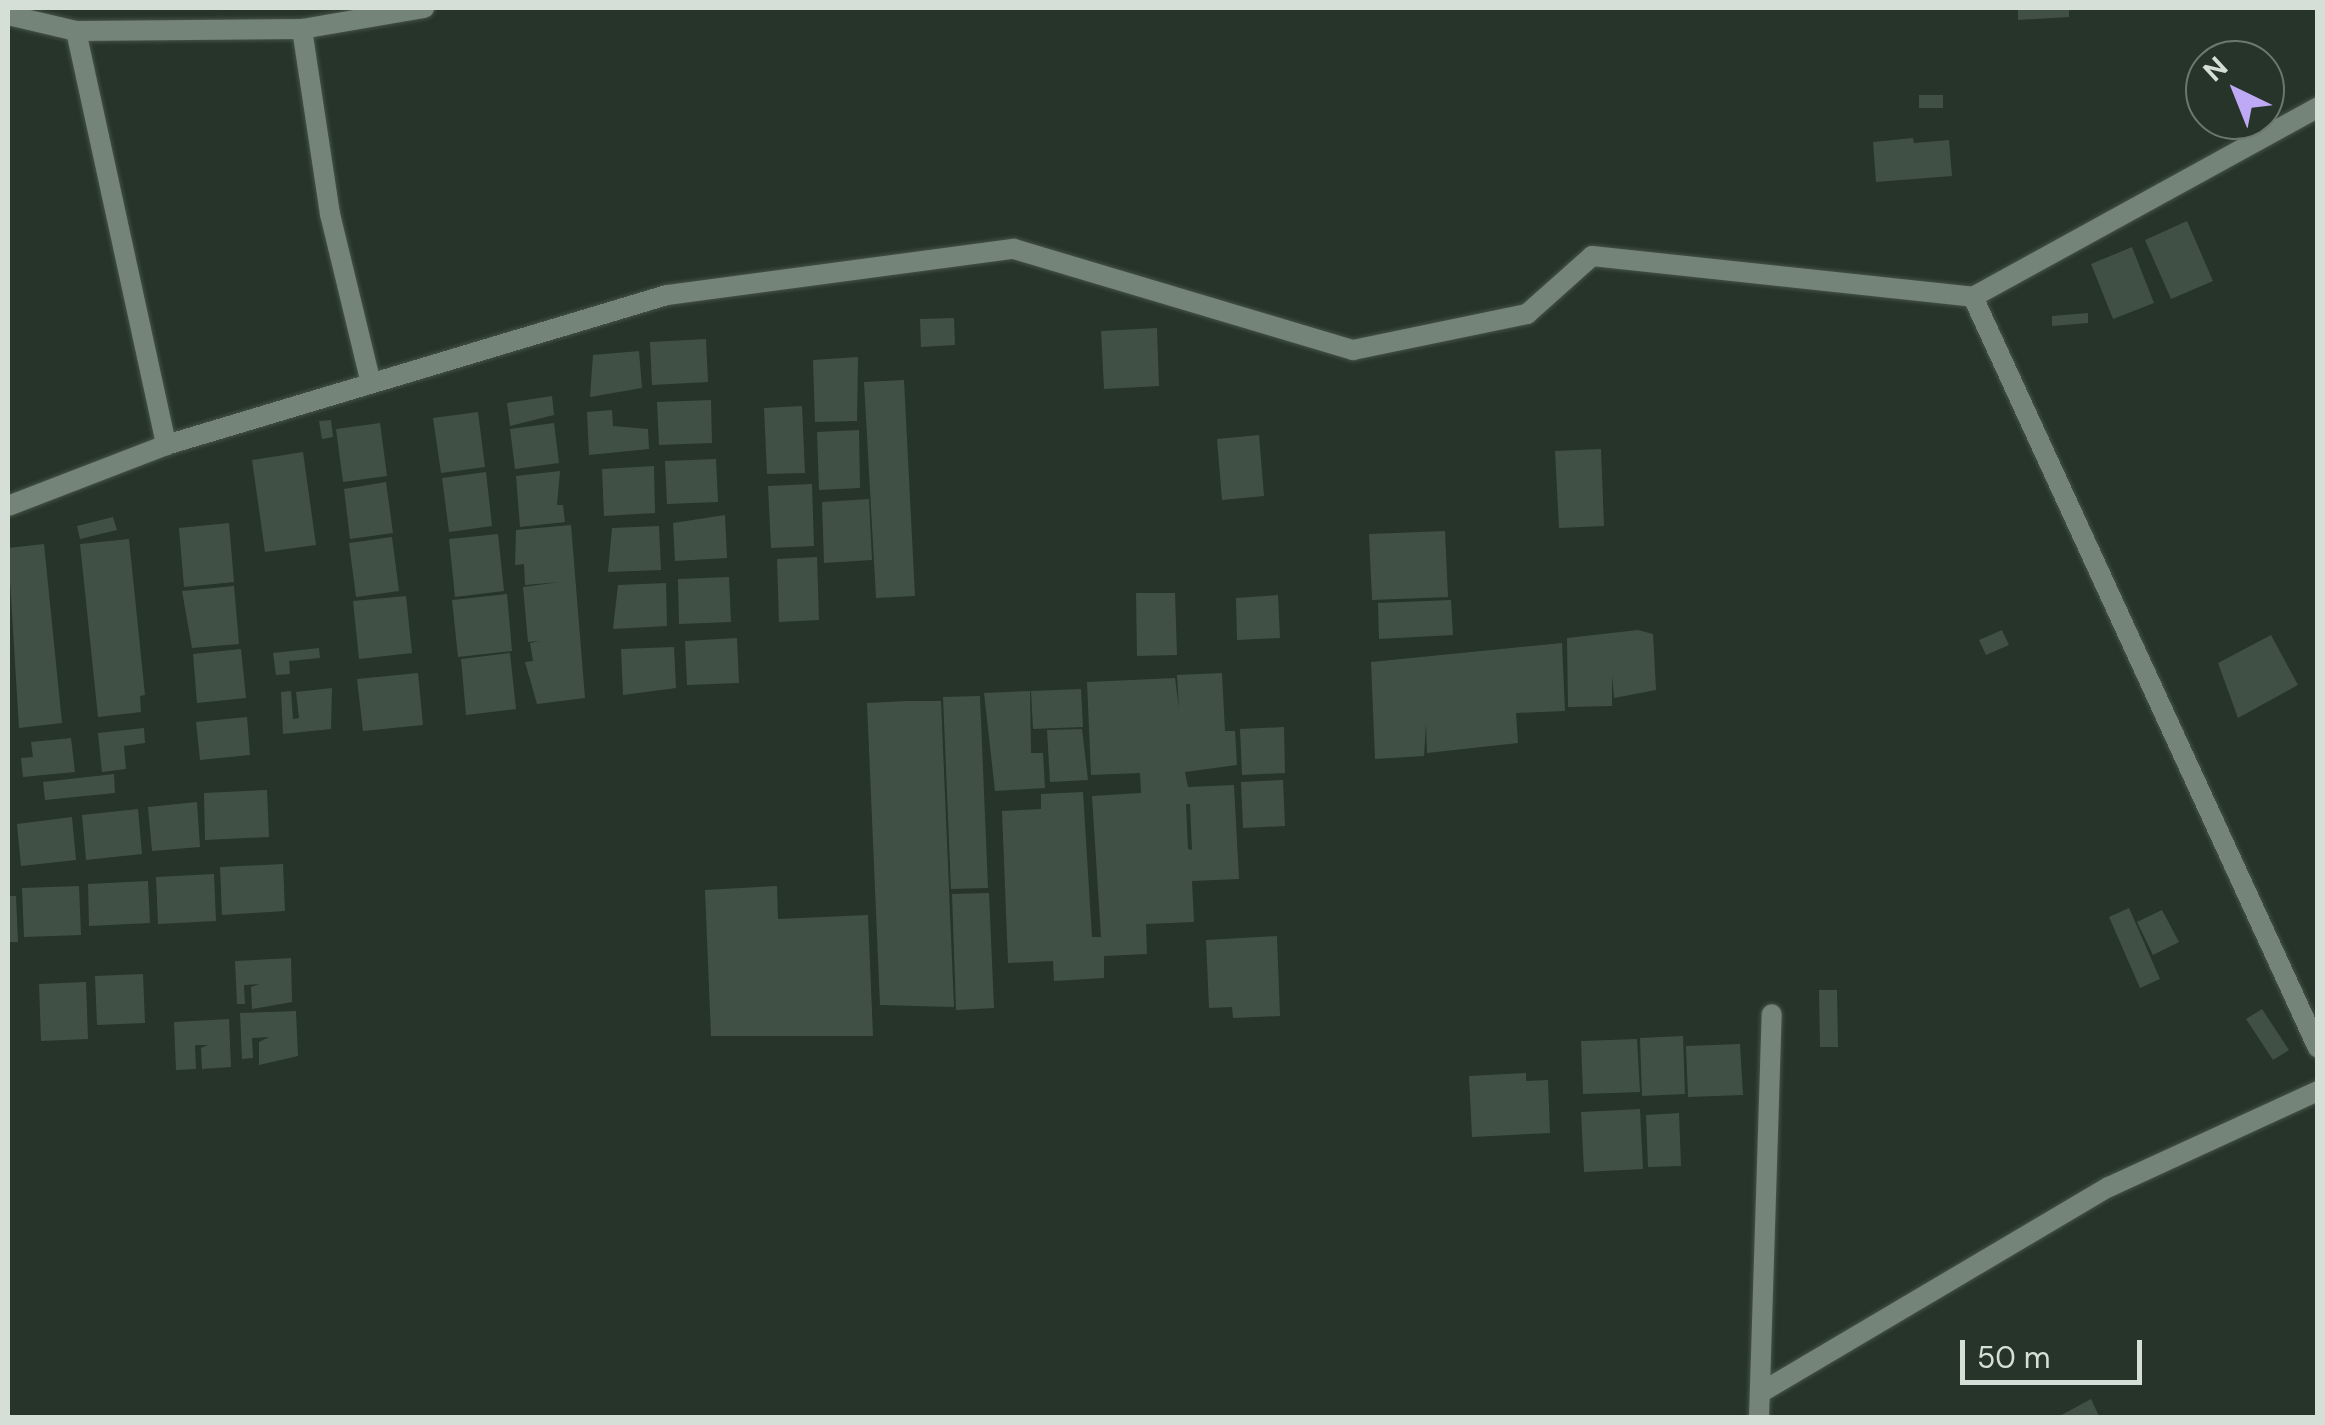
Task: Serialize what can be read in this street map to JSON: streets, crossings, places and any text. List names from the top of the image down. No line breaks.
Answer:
{"scale_bar":"50 m","north":"top left"}
